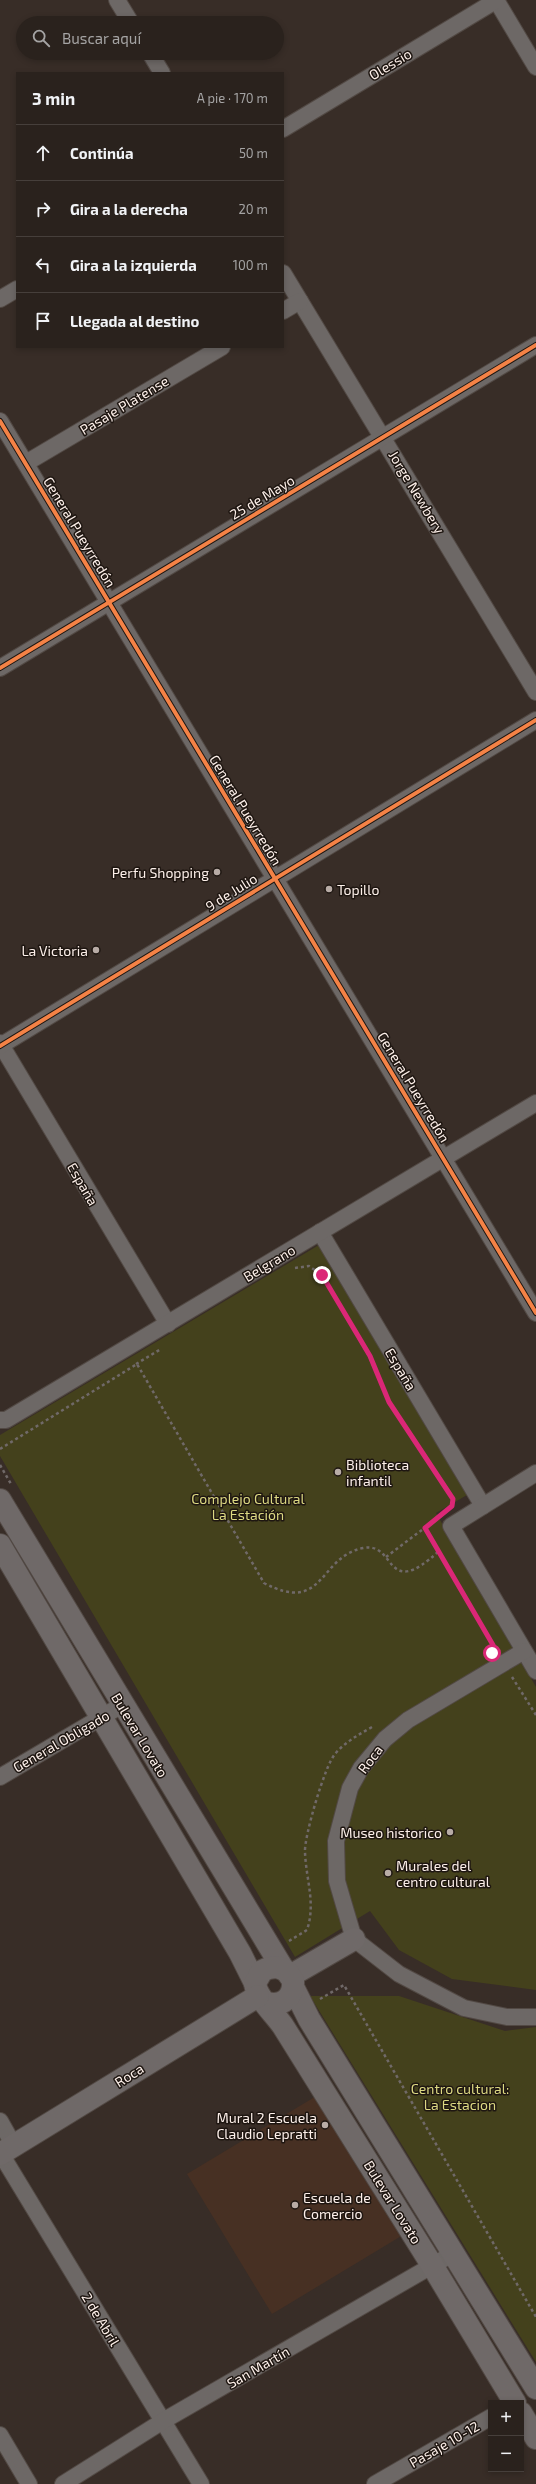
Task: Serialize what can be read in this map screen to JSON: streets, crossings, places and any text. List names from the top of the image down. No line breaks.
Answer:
{"streets":{"main road":["Bulevar Lovato","Roca"],"street":["Olessio","Pasaje Platense","Jorge Newbery","25 de Mayo","General Pueyrredón","9 de Julio","España","Belgrano","General Obligado","2 de Abril","San Martín","Pasaje 10-12"]},"crossings":[["Pasaje Platense","General Pueyrredón"],["Jorge Newbery","25 de Mayo"],["25 de Mayo","General Pueyrredón"],["General Pueyrredón","9 de Julio"],["General Pueyrredón","Belgrano"],["9 de Julio","España"],["España","Belgrano"],["Bulevar Lovato","General Obligado"],["Bulevar Lovato","Roca"],["Bulevar Lovato","San Martín"],["Roca","2 de Abril"],["2 de Abril","San Martín"]],"parks":["Complejo Cultural La Estación","Centro cultural: La Estacion"],"places":["Perfu Shopping","Topillo","La Victoria","Biblioteca infantil","Museo historico","Murales del centro cultural","Mural 2 Escuela Claudio Lepratti","Escuela de Comercio"],"page":{"search":"Buscar aquí","heading":["3 min","A pie · 170 m"],"list":[["Continúa","50 m"],["Gira a la derecha","20 m"],["Gira a la izquierda","100 m"],"Llegada al destino"],"map_buttons":["+","−"]}}
